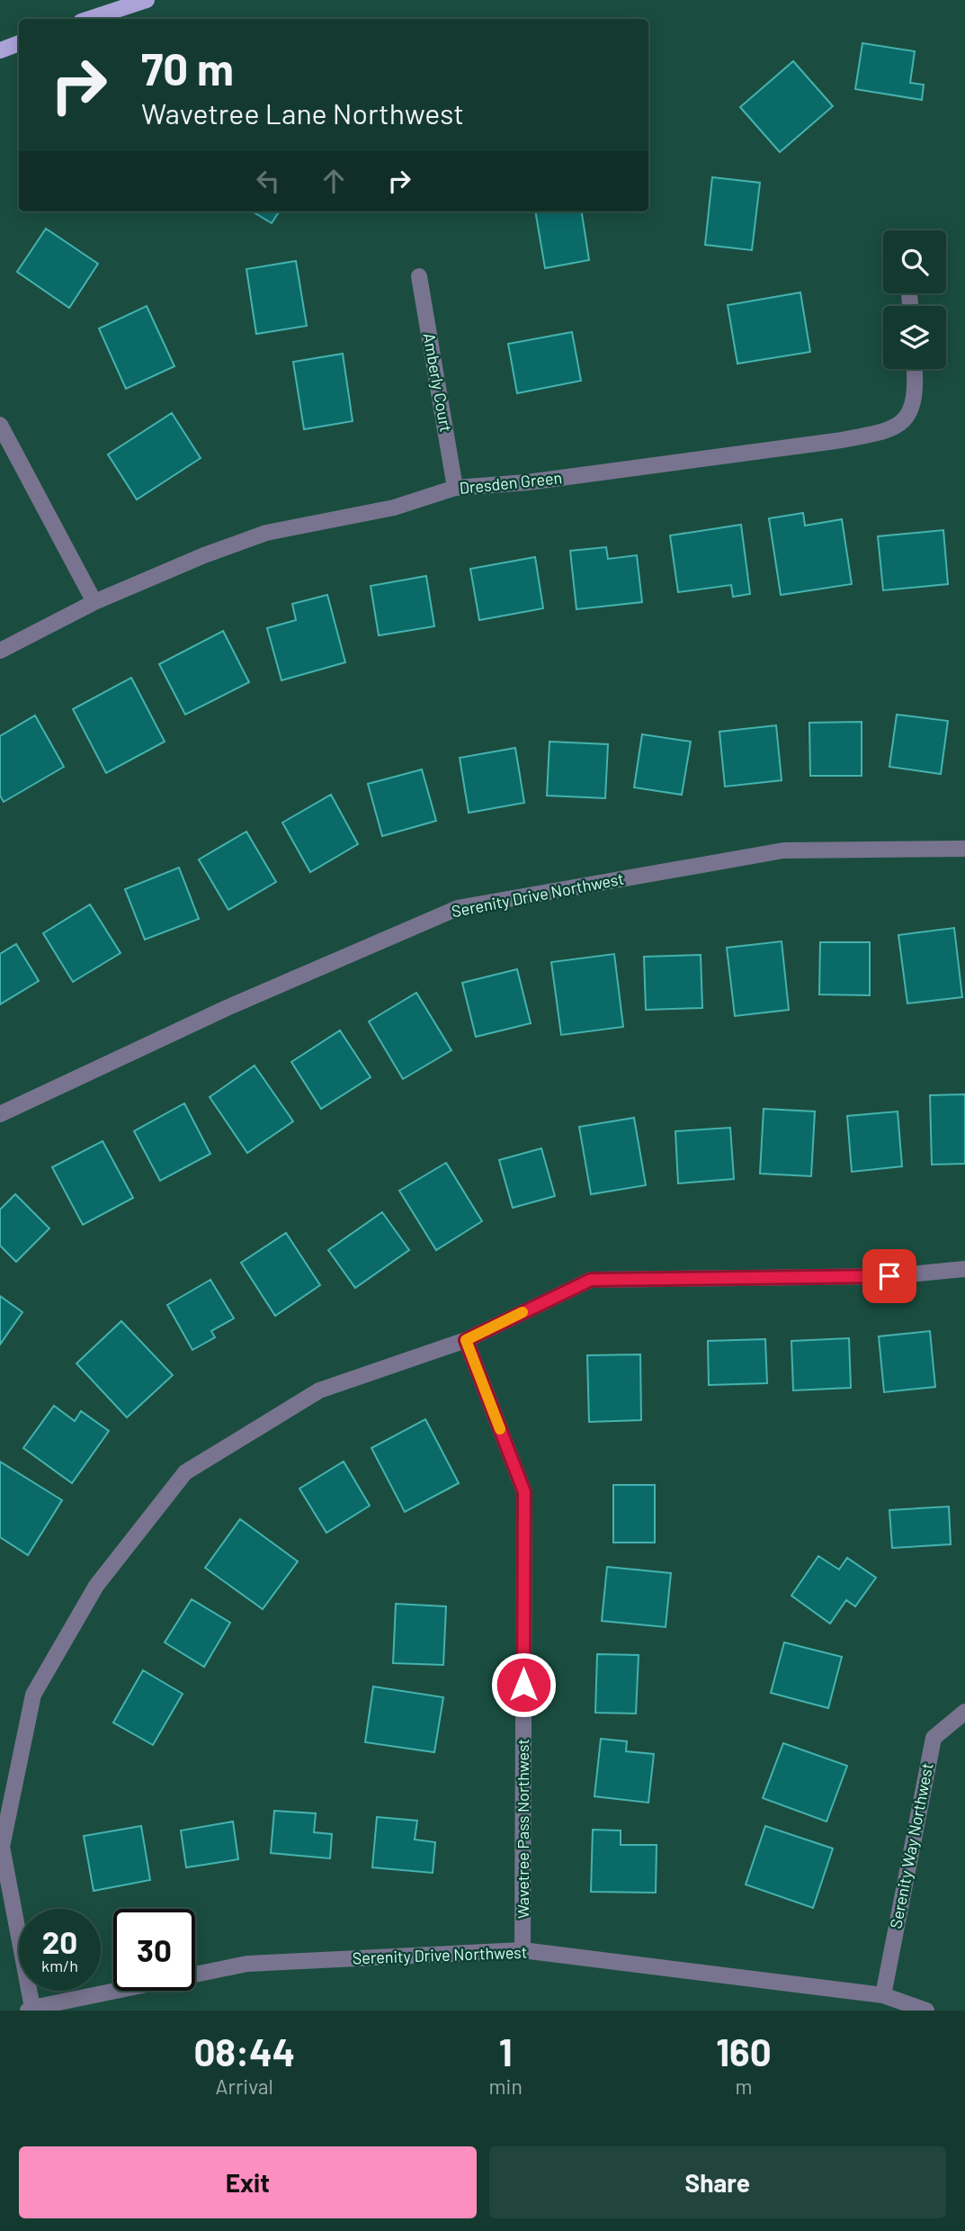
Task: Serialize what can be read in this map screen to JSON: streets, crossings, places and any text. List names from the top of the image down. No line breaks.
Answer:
{"streets":{"street":["Amberly Court","Dresden Green","Serenity Drive Northwest","Wavetree Pass Northwest","Serenity Way Northwest"]},"crossings":[["Amberly Court","Dresden Green"],["Serenity Drive Northwest","Wavetree Pass Northwest"],["Serenity Drive Northwest","Serenity Way Northwest"]],"page":{"turn":["70 m","Wavetree Lane Northwest"],"speed":"20 km/h","limit":"30","eta":["08:44","Arrival","1","min","160","m"],"buttons":["Exit","Share"]}}
